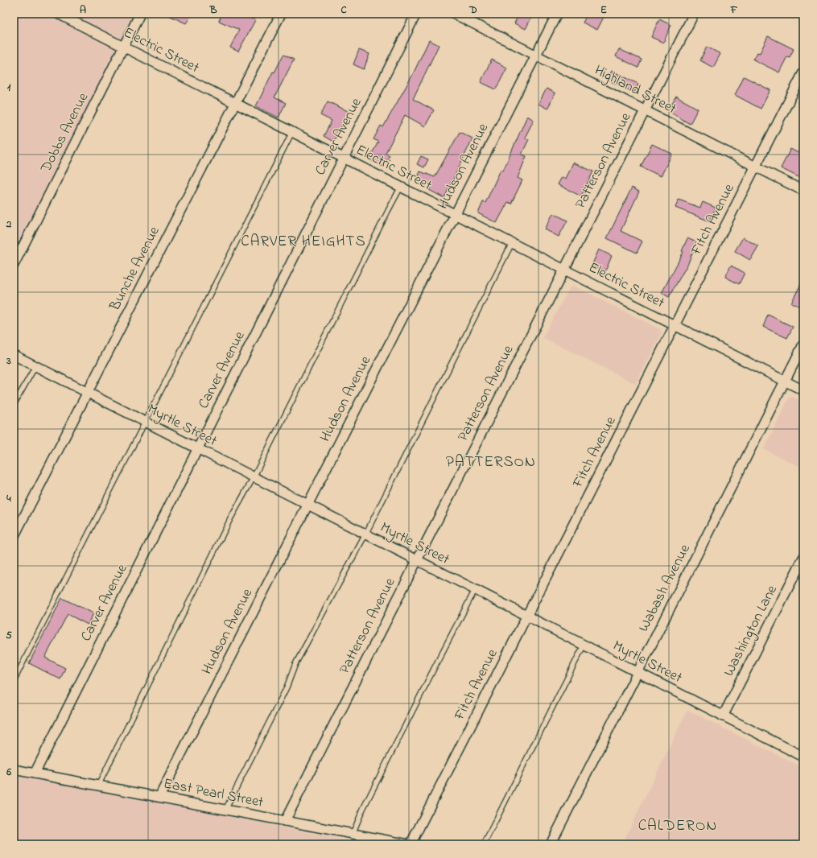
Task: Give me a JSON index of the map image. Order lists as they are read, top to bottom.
{
  "streets": {
    "street": [
      "Electric Street",
      "Highland Street",
      "Dobbs Avenue",
      "Carver Avenue",
      "Patterson Avenue",
      "Hudson Avenue",
      "Fitch Avenue",
      "Bunche Avenue",
      "Myrtle Street",
      "Wabash Avenue",
      "Washington Lane",
      "East Pearl Street"
    ]
  },
  "crossings": [
    ["Electric Street", "Dobbs Avenue"],
    ["Electric Street", "Carver Avenue"],
    ["Electric Street", "Patterson Avenue"],
    ["Electric Street", "Hudson Avenue"],
    ["Electric Street", "Fitch Avenue"],
    ["Electric Street", "Bunche Avenue"],
    ["Electric Street", "Wabash Avenue"],
    ["Highland Street", "Patterson Avenue"],
    ["Highland Street", "Hudson Avenue"],
    ["Highland Street", "Fitch Avenue"],
    ["Carver Avenue", "Myrtle Street"],
    ["Carver Avenue", "East Pearl Street"],
    ["Patterson Avenue", "Myrtle Street"],
    ["Patterson Avenue", "East Pearl Street"],
    ["Hudson Avenue", "Myrtle Street"],
    ["Hudson Avenue", "East Pearl Street"],
    ["Fitch Avenue", "Myrtle Street"],
    ["Fitch Avenue", "East Pearl Street"],
    ["Bunche Avenue", "Myrtle Street"],
    ["Myrtle Street", "Wabash Avenue"],
    ["Myrtle Street", "Washington Lane"]
  ],
  "districts": ["CARVER HEIGHTS", "PATTERSON", "CALDERON"],
  "grid": {
    "columns": [
      "A",
      "B",
      "C",
      "D",
      "E",
      "F"
    ],
    "rows": [
      "1",
      "2",
      "3",
      "4",
      "5",
      "6"
    ]
  }
}
